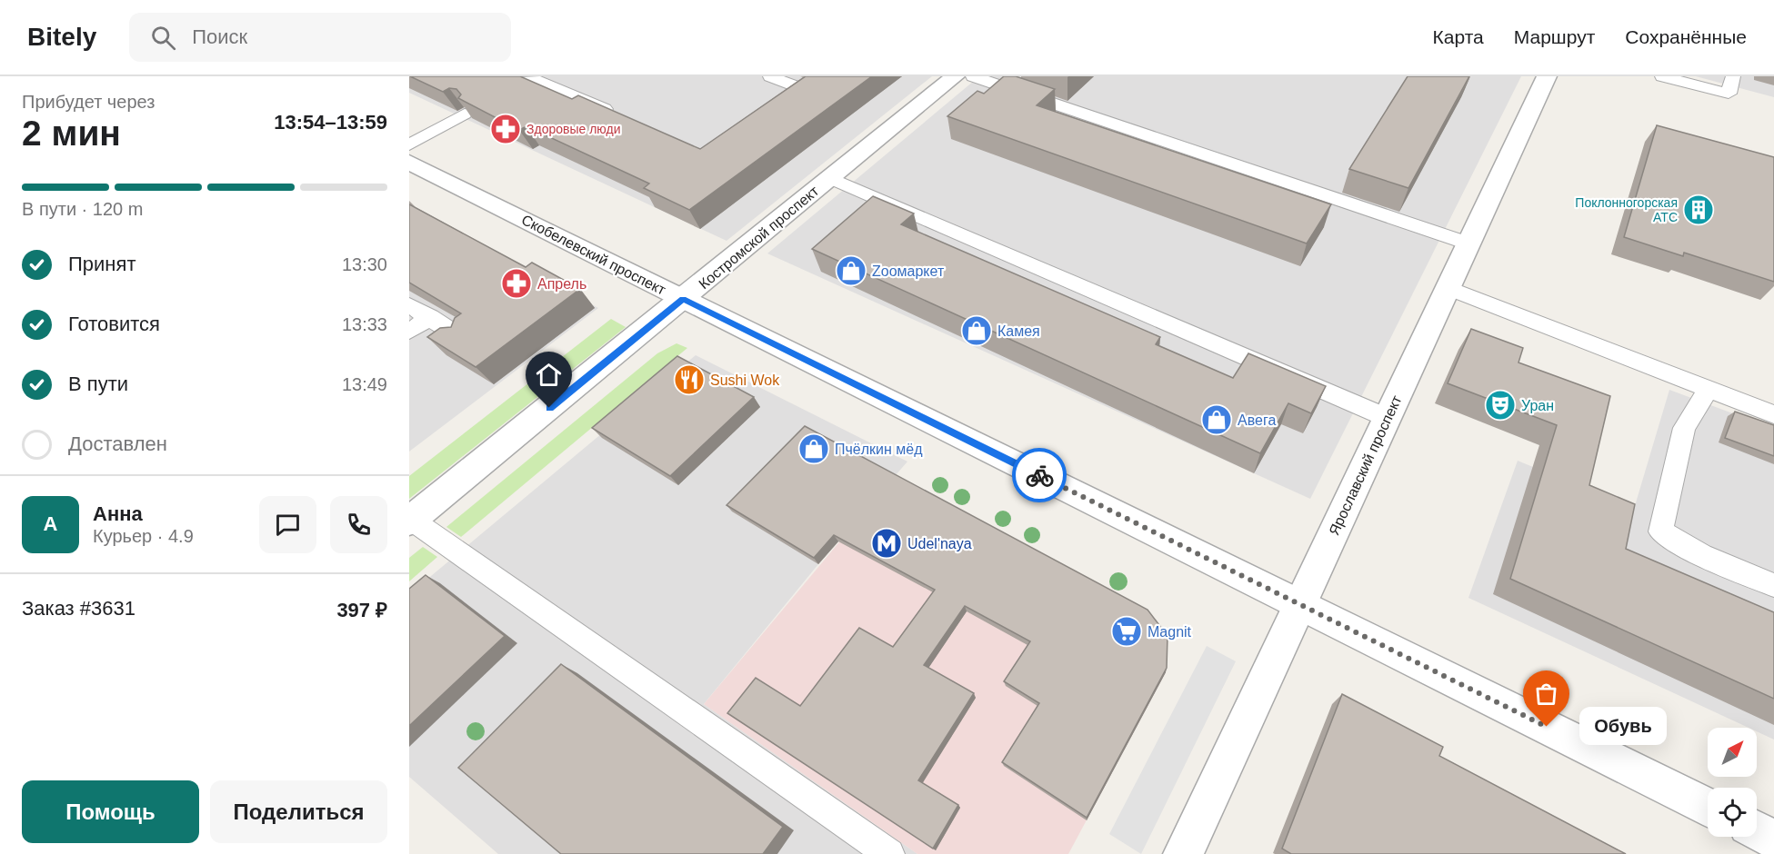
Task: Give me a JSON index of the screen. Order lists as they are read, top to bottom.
{
  "streets": {
    "street": ["Костромской проспект", "Скобелевский проспект", "Ярославский проспект"]
  },
  "crossings": [
    ["Костромской проспект", "Скобелевский проспект"],
    ["Скобелевский проспект", "Ярославский проспект"]
  ],
  "places": {
    "pharmacy": ["Здоровые люди", "Апрель"],
    "building": ["Поклонногорская АТС"],
    "shop": [
      "Zooмаркет",
      "Камея",
      "Авега",
      "Пчёлкин мёд"
    ],
    "restaurant": ["Sushi Wok"],
    "theatre": ["Уран"],
    "metro station": ["Udel'naya"],
    "supermarket": ["Magnit"],
    "other": ["Обувь"]
  },
  "north": "top right",
  "page": {
    "header": "Bitely",
    "search": "Поиск",
    "nav": ["Карта", "Маршрут", "Сохранённые"],
    "heading": ["2 мин", "Прибудет через", "13:54–13:59"],
    "panel": [
      "Анна",
      "Курьер · 4.9",
      "Заказ #3631",
      "397 ₽"
    ],
    "bar": "В пути · 120 m",
    "list": [
      ["Принят", "13:30"],
      ["Готовится", "13:33"],
      ["В пути", "13:49"],
      "Доставлен"
    ],
    "round": "А",
    "bubble": "Обувь",
    "buttons": ["Помощь", "Поделиться"]
  }
}
